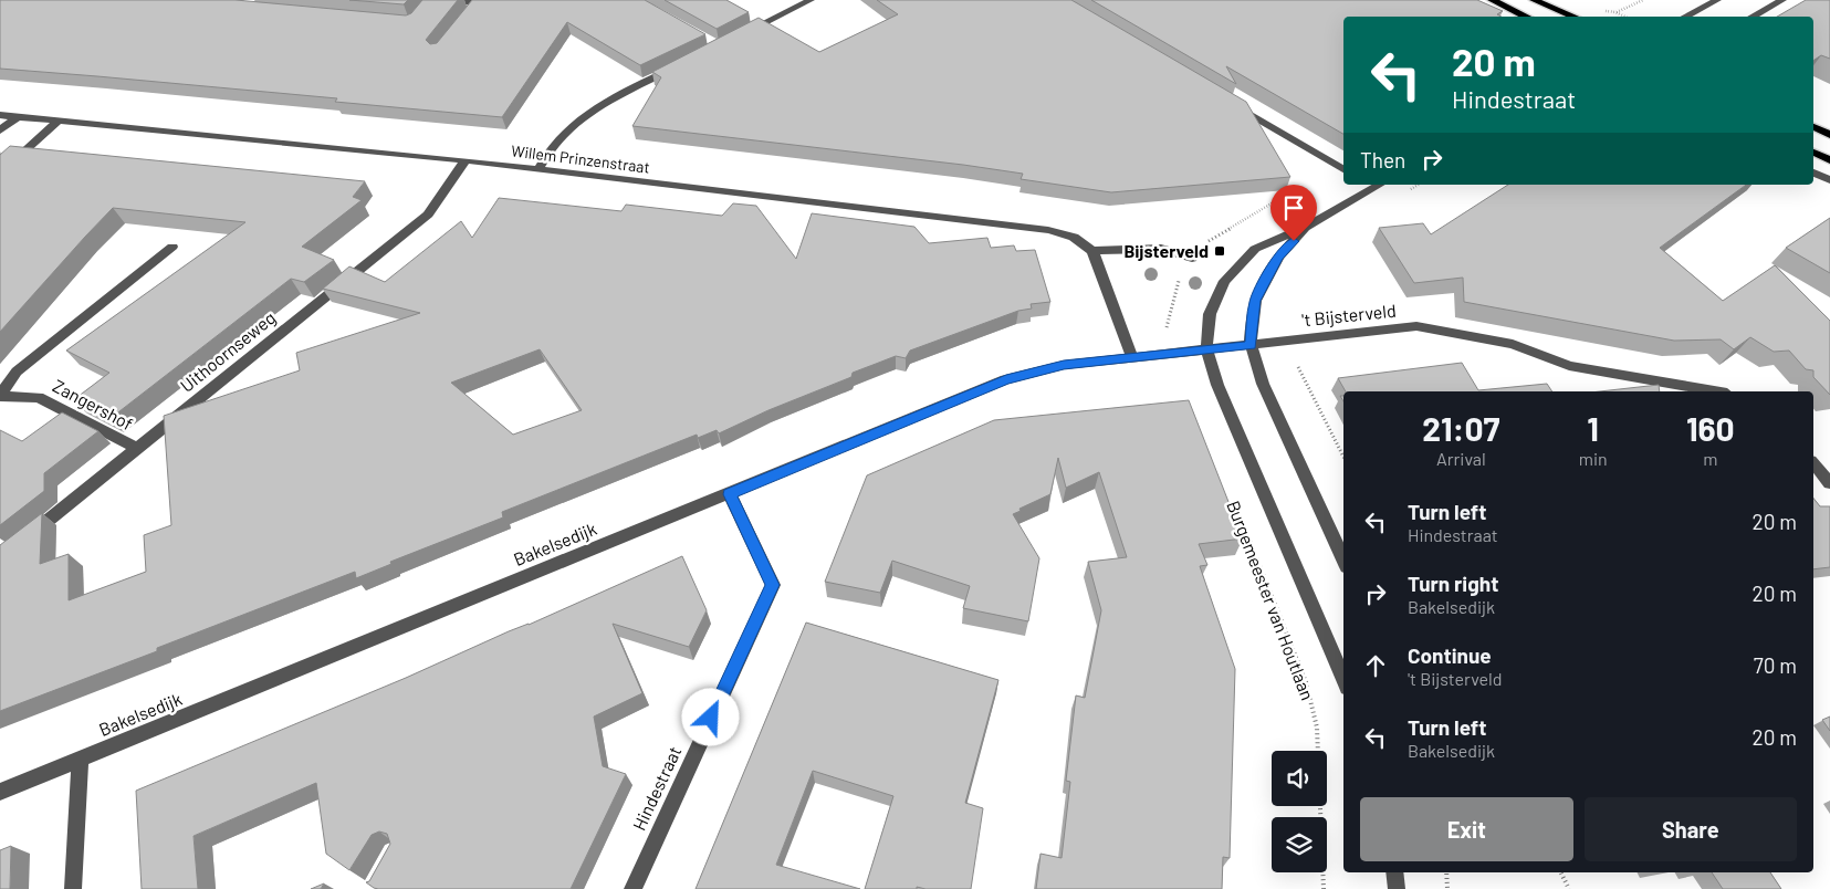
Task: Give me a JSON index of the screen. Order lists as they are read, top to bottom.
{
  "streets": {
    "street": [
      "Willem Prinzenstraat",
      "'t Bijsterveld",
      "Uithoornseweg",
      "Zangershof",
      "Bakelsedijk",
      "Burgemeester van Houtlaan",
      "Hindestraat"
    ]
  },
  "crossings": [
    ["Willem Prinzenstraat", "Uithoornseweg"],
    ["Uithoornseweg", "Zangershof"],
    ["Bakelsedijk", "Hindestraat"]
  ],
  "places": {
    "transit": ["Bijsterveld"]
  },
  "page": {
    "turn": ["20 m", "Hindestraat"],
    "then": "Then",
    "eta": [
      "21:07",
      "Arrival",
      "1",
      "min",
      "160",
      "m"
    ],
    "list": [
      {
        "name": "Turn left",
        "note": "Hindestraat",
        "value": "20 m"
      },
      {
        "name": "Turn right",
        "note": "Bakelsedijk",
        "value": "20 m"
      },
      {
        "name": "Continue",
        "note": "'t Bijsterveld",
        "value": "70 m"
      },
      {
        "name": "Turn left",
        "note": "Bakelsedijk",
        "value": "20 m"
      }
    ],
    "buttons": ["Exit", "Share"]
  }
}
